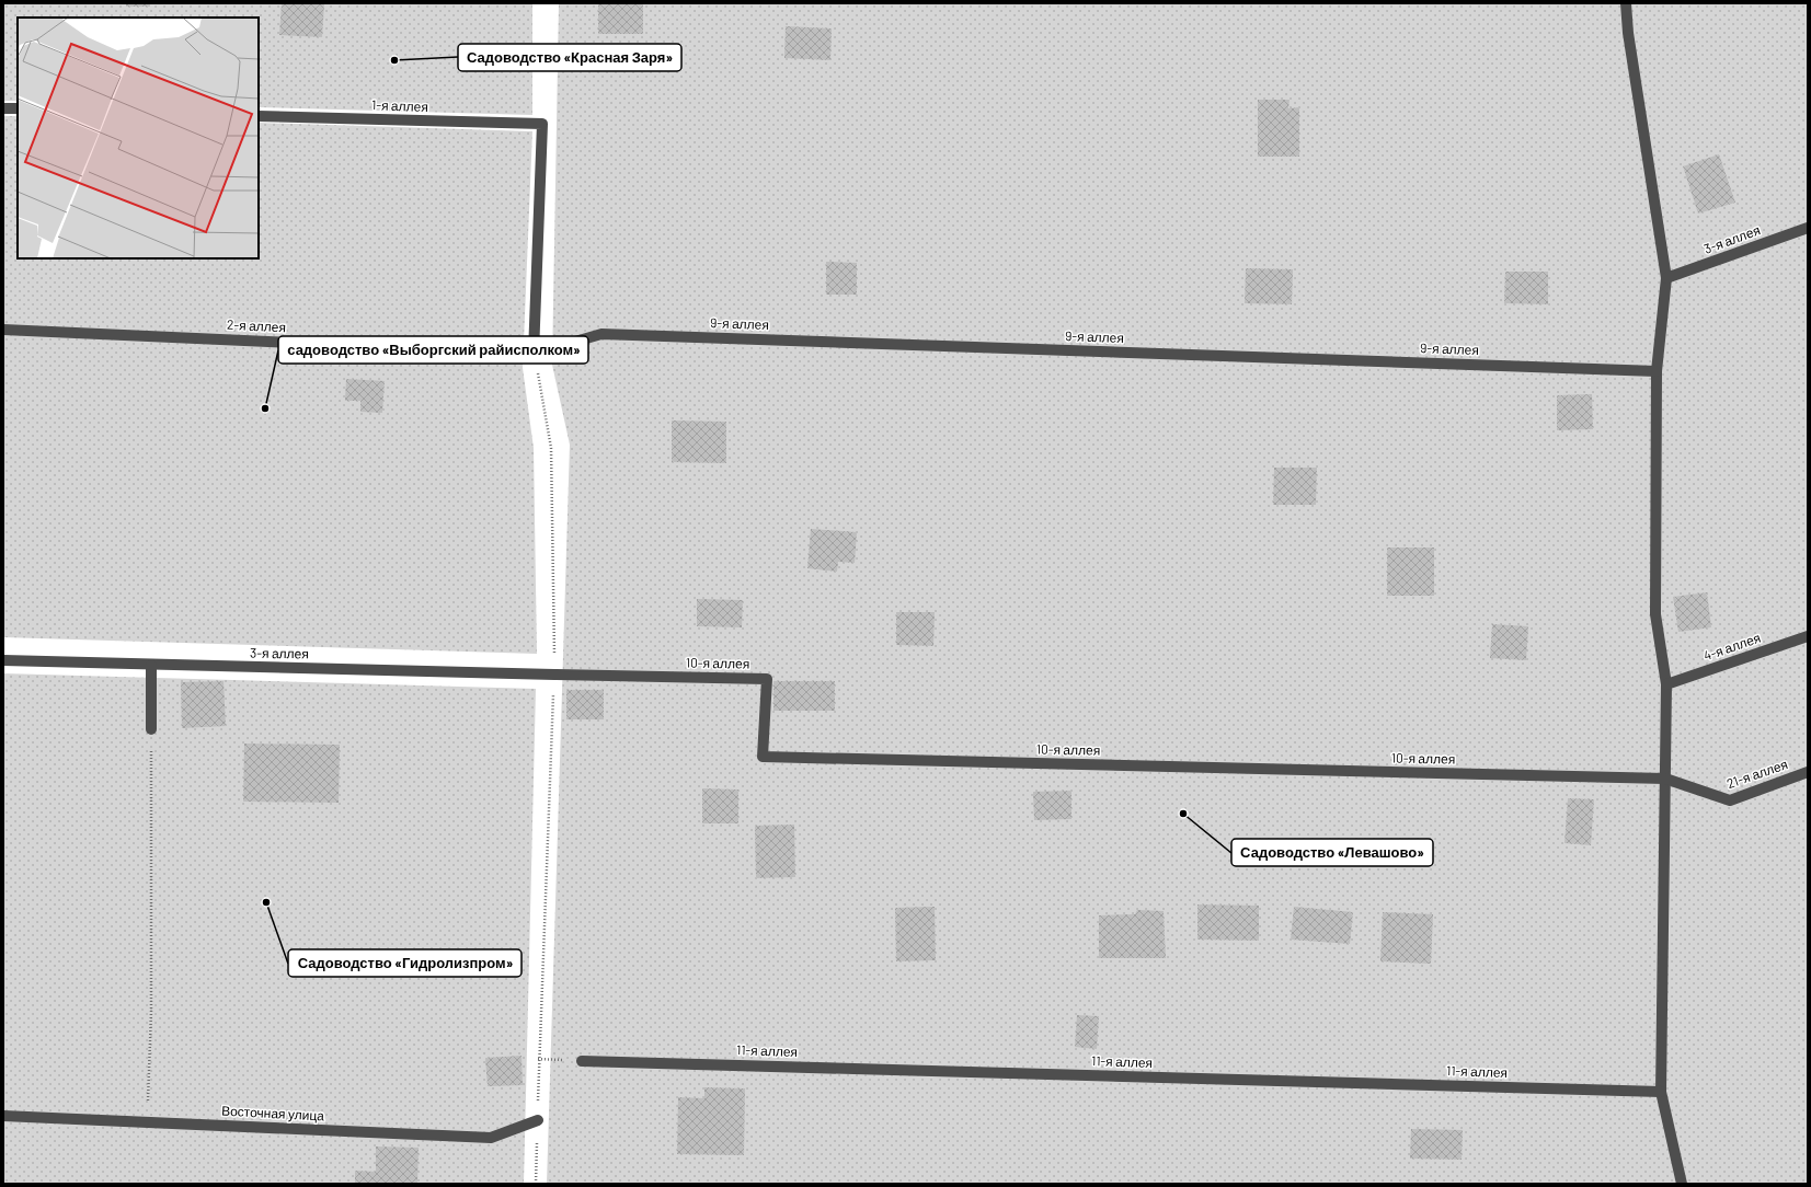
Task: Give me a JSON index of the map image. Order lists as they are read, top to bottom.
{
  "streets": {
    "street": [
      "1-я аллея",
      "3-я аллея",
      "9-я аллея",
      "2-я аллея",
      "4-я аллея",
      "10-я аллея",
      "21-я аллея",
      "11-я аллея",
      "Восточная улица"
    ]
  },
  "crossings": [
    ["1-я аллея", "9-я аллея"],
    ["1-я аллея", "2-я аллея"],
    ["3-я аллея", "10-я аллея"],
    ["9-я аллея", "2-я аллея"],
    ["10-я аллея", "21-я аллея"]
  ],
  "places": [
    "Садоводство «Красная Заря»",
    "садоводство «Выборгский райисполком»",
    "Садоводство «Левашово»",
    "Садоводство «Гидролизпром»"
  ]
}
